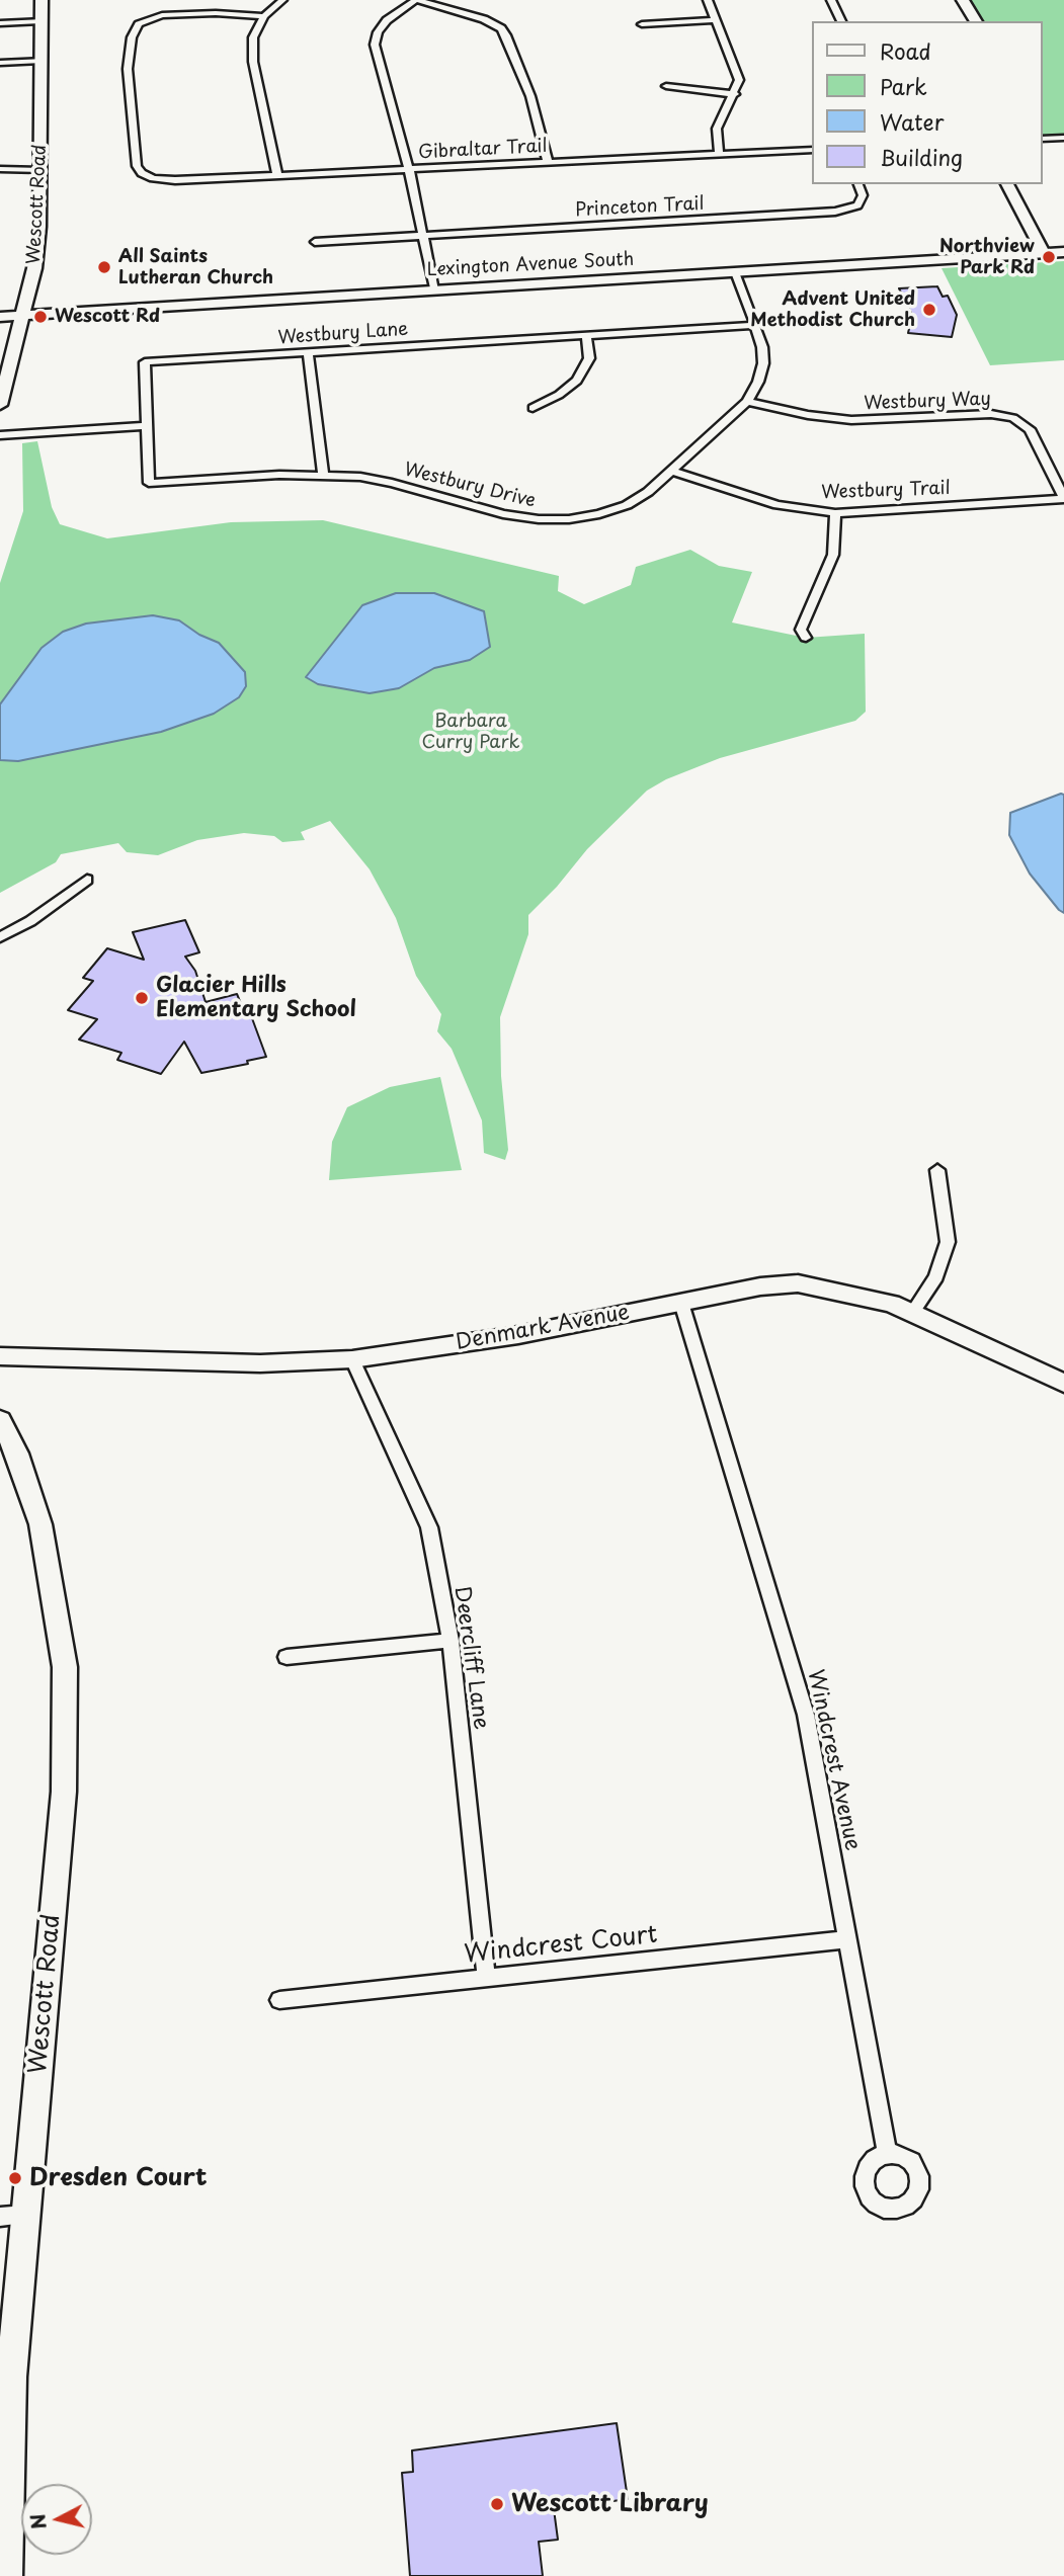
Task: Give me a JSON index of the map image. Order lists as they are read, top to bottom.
{
  "streets": {
    "street": [
      "Gibraltar Trail",
      "Wescott Road",
      "Princeton Trail",
      "Lexington Avenue South",
      "Westbury Lane",
      "Westbury Way",
      "Westbury Drive",
      "Westbury Trail",
      "Denmark Avenue",
      "Deercliff Lane",
      "Windcrest Avenue",
      "Windcrest Court"
    ]
  },
  "crossings": [
    ["Wescott Road", "Lexington Avenue South"],
    ["Lexington Avenue South", "Westbury Drive"],
    ["Westbury Lane", "Westbury Drive"],
    ["Westbury Way", "Westbury Drive"],
    ["Westbury Way", "Westbury Trail"],
    ["Westbury Drive", "Westbury Trail"],
    ["Denmark Avenue", "Deercliff Lane"],
    ["Denmark Avenue", "Windcrest Avenue"],
    ["Deercliff Lane", "Windcrest Court"],
    ["Windcrest Avenue", "Windcrest Court"]
  ],
  "parks": ["Barbara Curry Park"],
  "places": [
    "Northview Park Rd",
    "All Saints Lutheran Church",
    "Advent United Methodist Church",
    "Wescott Rd",
    "Glacier Hills Elementary School",
    "Dresden Court",
    "Wescott Library"
  ],
  "legend": [
    "Road",
    "Park",
    "Water",
    "Building"
  ],
  "north": "left"
}
